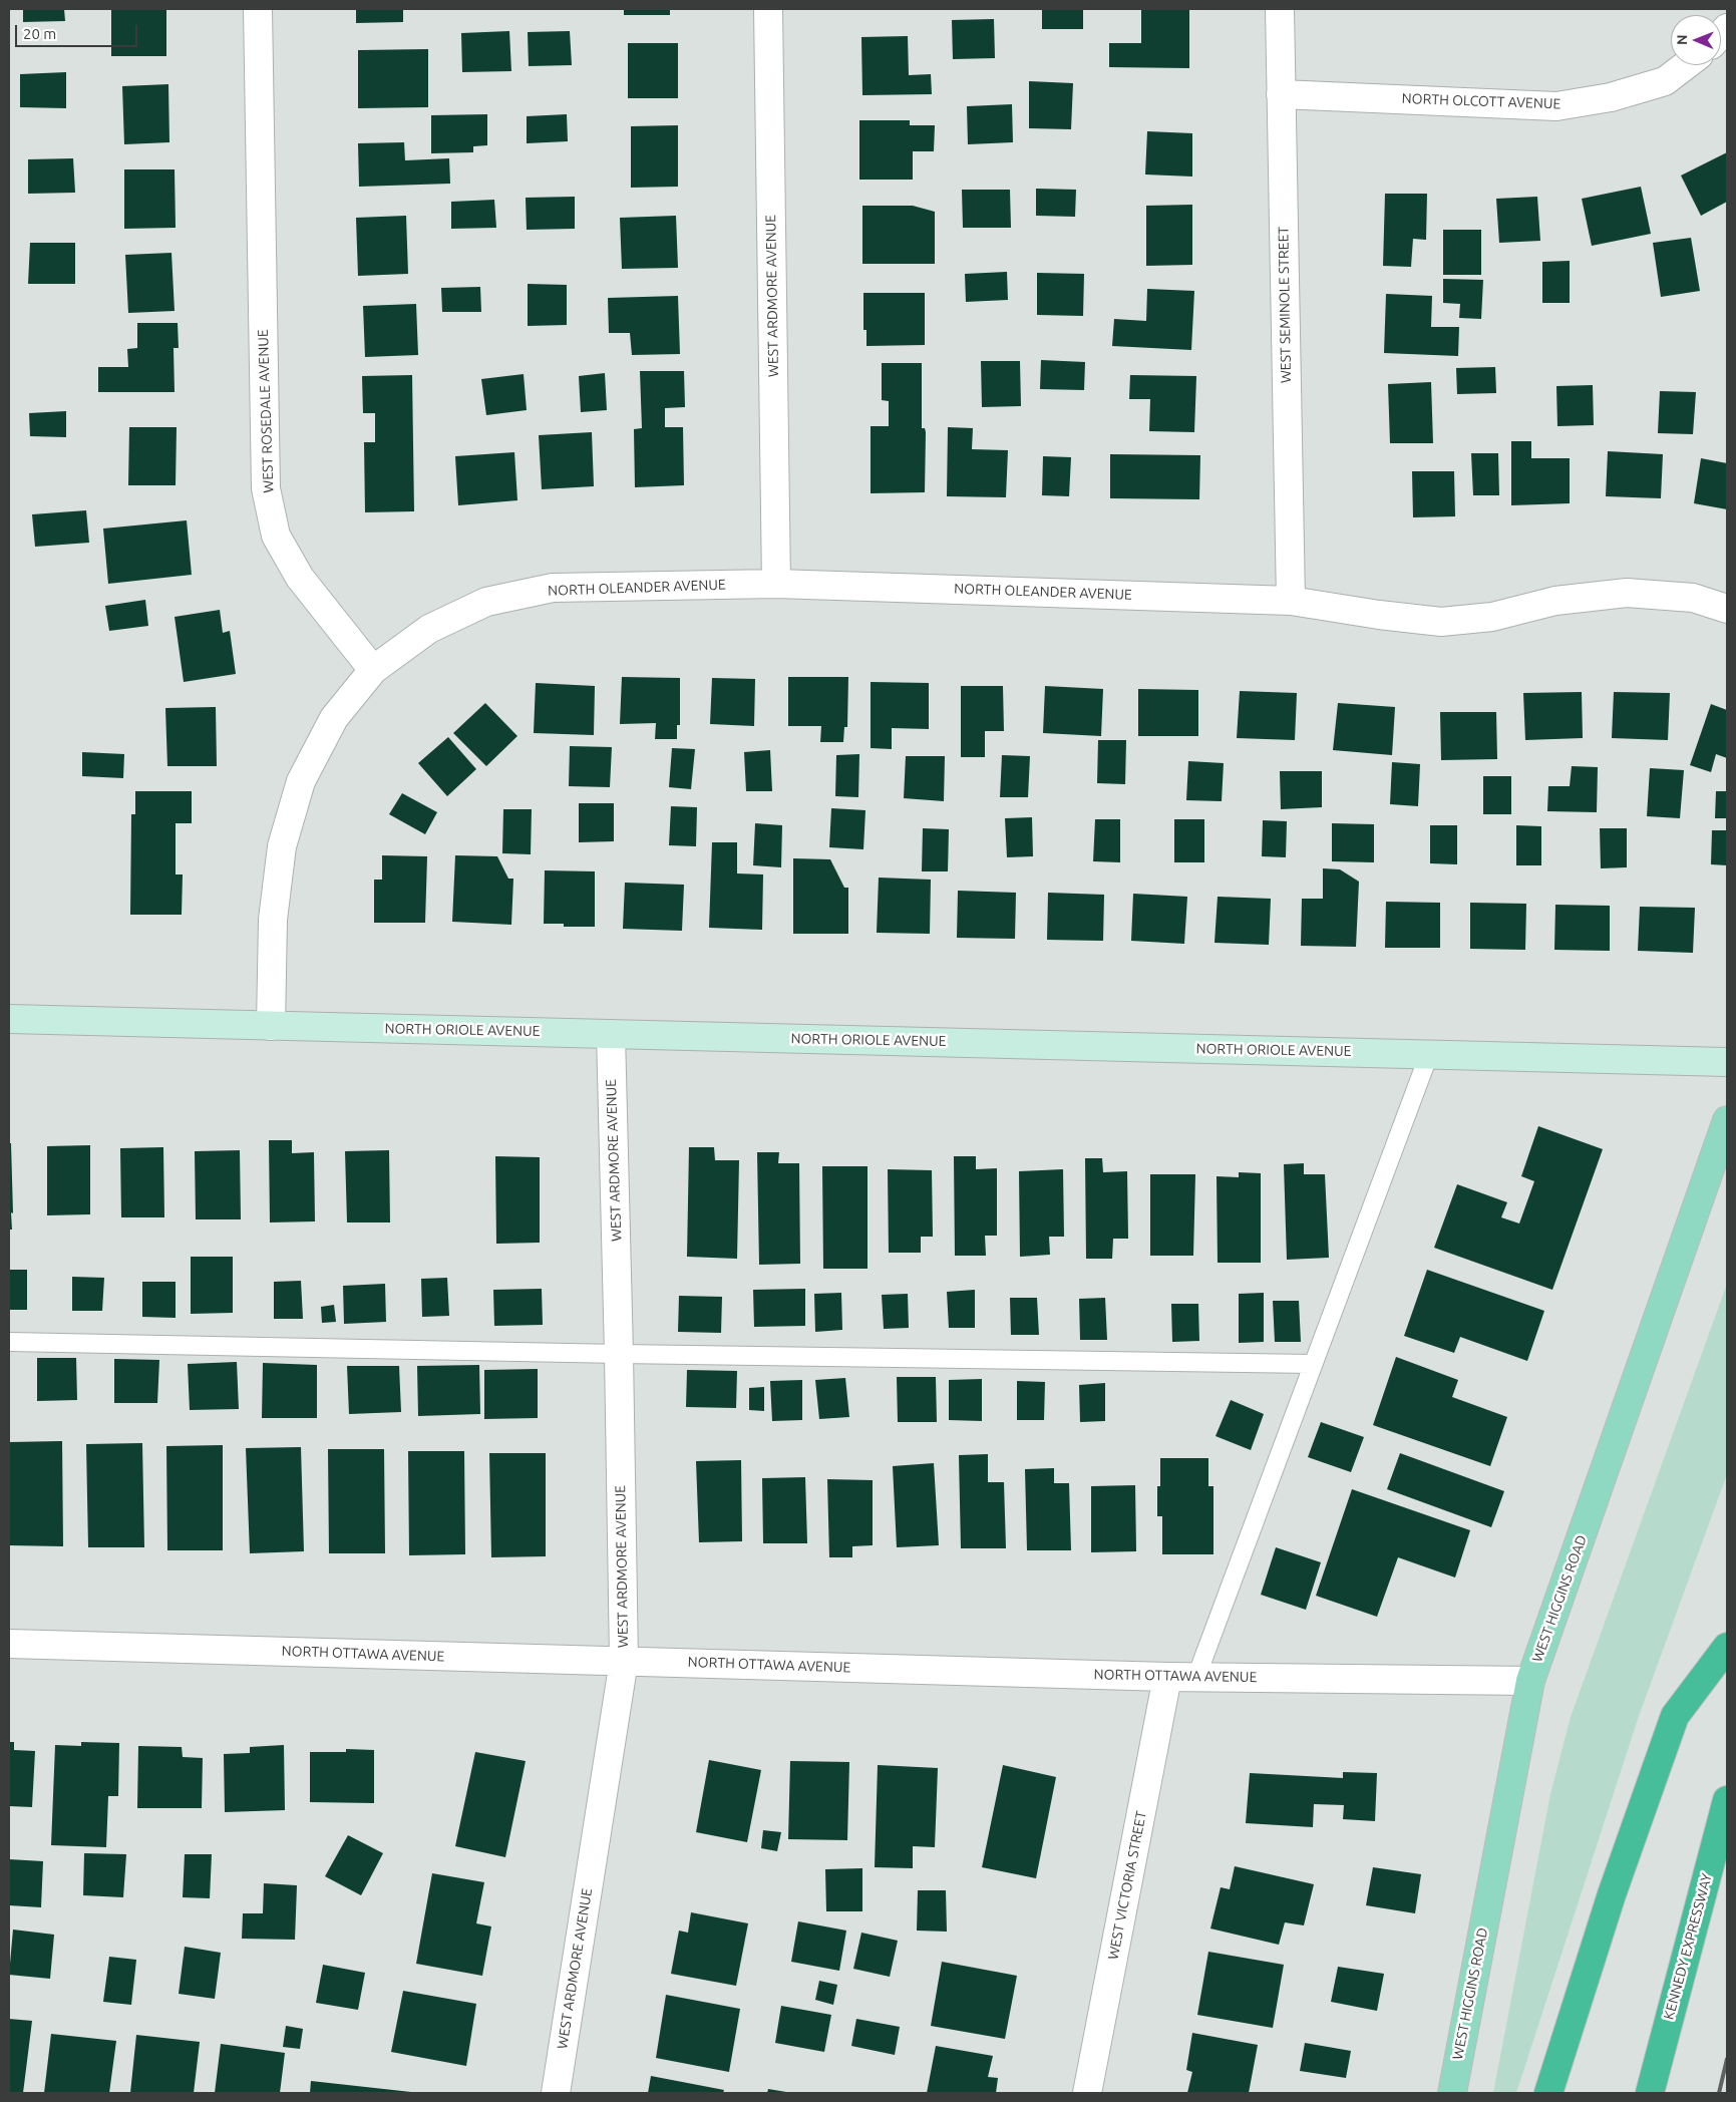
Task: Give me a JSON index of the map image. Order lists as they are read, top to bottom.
{
  "streets": {
    "highway": ["KENNEDY EXPRESSWAY"],
    "main road": ["WEST HIGGINS ROAD"],
    "street": [
      "NORTH OLCOTT AVENUE",
      "WEST ARDMORE AVENUE",
      "WEST SEMINOLE STREET",
      "WEST ROSEDALE AVENUE",
      "NORTH OLEANDER AVENUE",
      "NORTH ORIOLE AVENUE",
      "NORTH OTTAWA AVENUE",
      "WEST VICTORIA STREET"
    ]
  },
  "crossings": [
    ["NORTH OLCOTT AVENUE", "WEST SEMINOLE STREET"],
    ["WEST ARDMORE AVENUE", "NORTH OLEANDER AVENUE"],
    ["WEST ARDMORE AVENUE", "NORTH ORIOLE AVENUE"],
    ["WEST ARDMORE AVENUE", "NORTH OTTAWA AVENUE"],
    ["WEST SEMINOLE STREET", "NORTH OLEANDER AVENUE"],
    ["WEST ROSEDALE AVENUE", "NORTH OLEANDER AVENUE"],
    ["WEST HIGGINS ROAD", "NORTH OTTAWA AVENUE"],
    ["NORTH OTTAWA AVENUE", "WEST VICTORIA STREET"]
  ],
  "scale_bar": "20 m",
  "north": "left"
}
